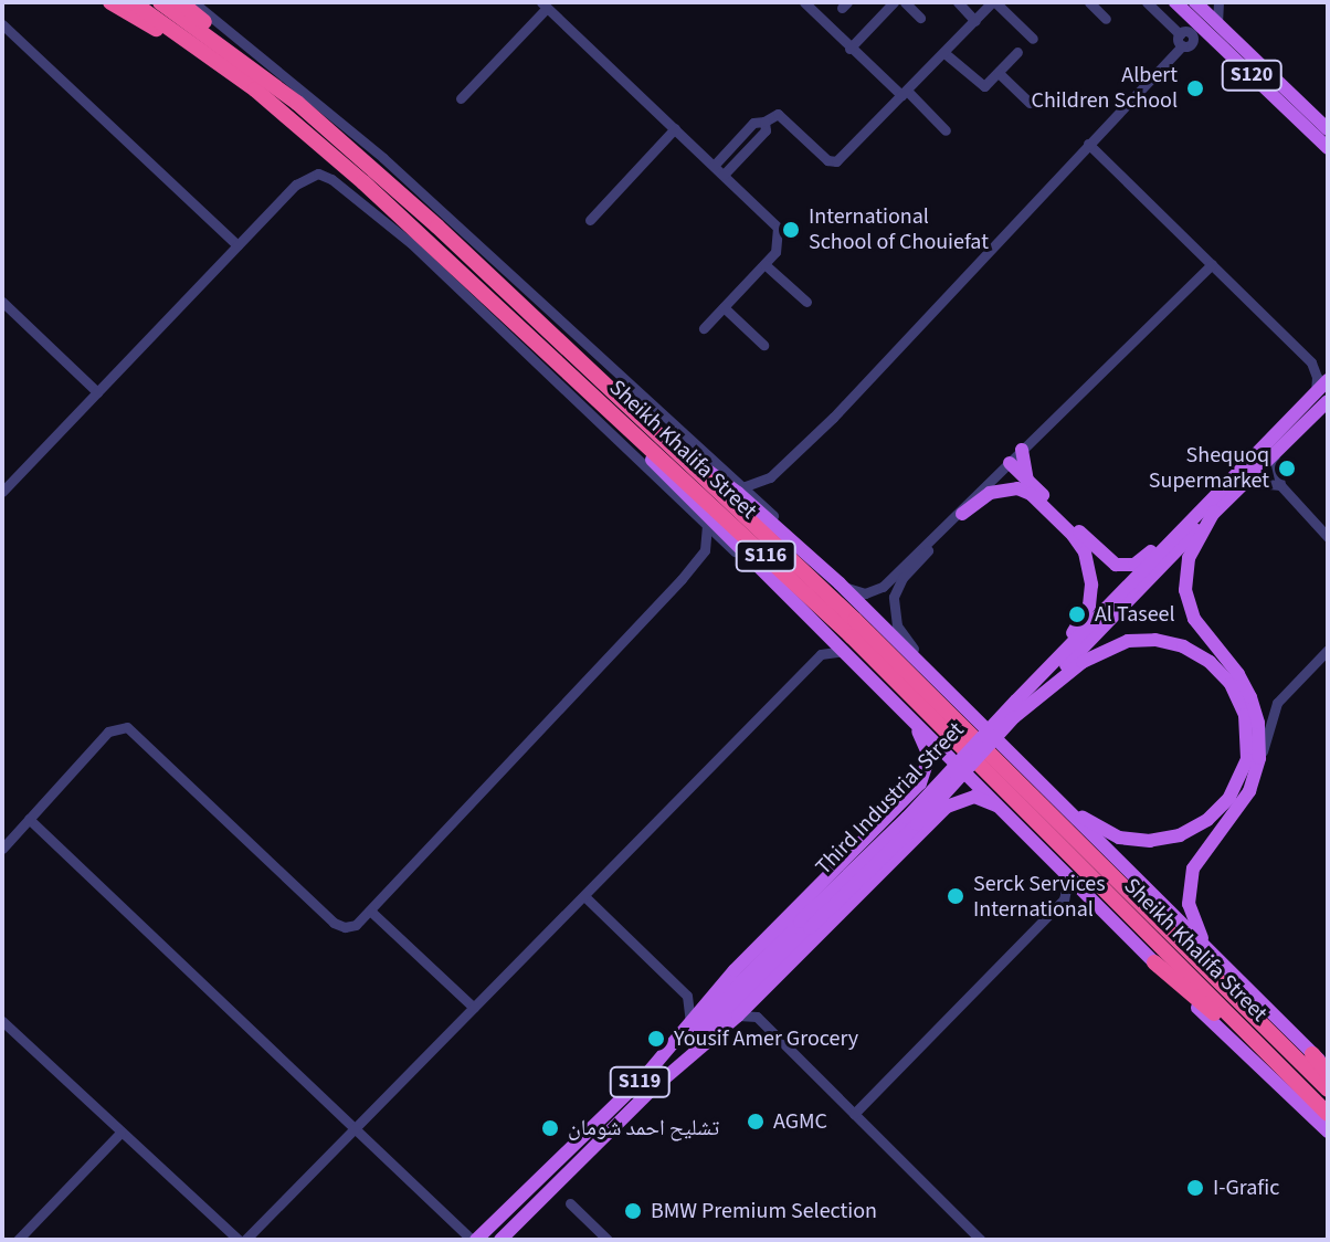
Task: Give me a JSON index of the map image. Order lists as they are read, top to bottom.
{
  "streets": {
    "highway": ["Sheikh Khalifa Street", "S116"],
    "main road": ["S120", "Third Industrial Street", "S119"]
  },
  "crossings": [
    ["Sheikh Khalifa Street", "S116"]
  ],
  "places": [
    "Albert Children School",
    "International School of Chouiefat",
    "Shequoq Supermarket",
    "Al Taseel",
    "Serck Services International",
    "Yousif Amer Grocery",
    "AGMC",
    "تشليح احمد شومان",
    "I-Grafic",
    "BMW Premium Selection"
  ]
}
